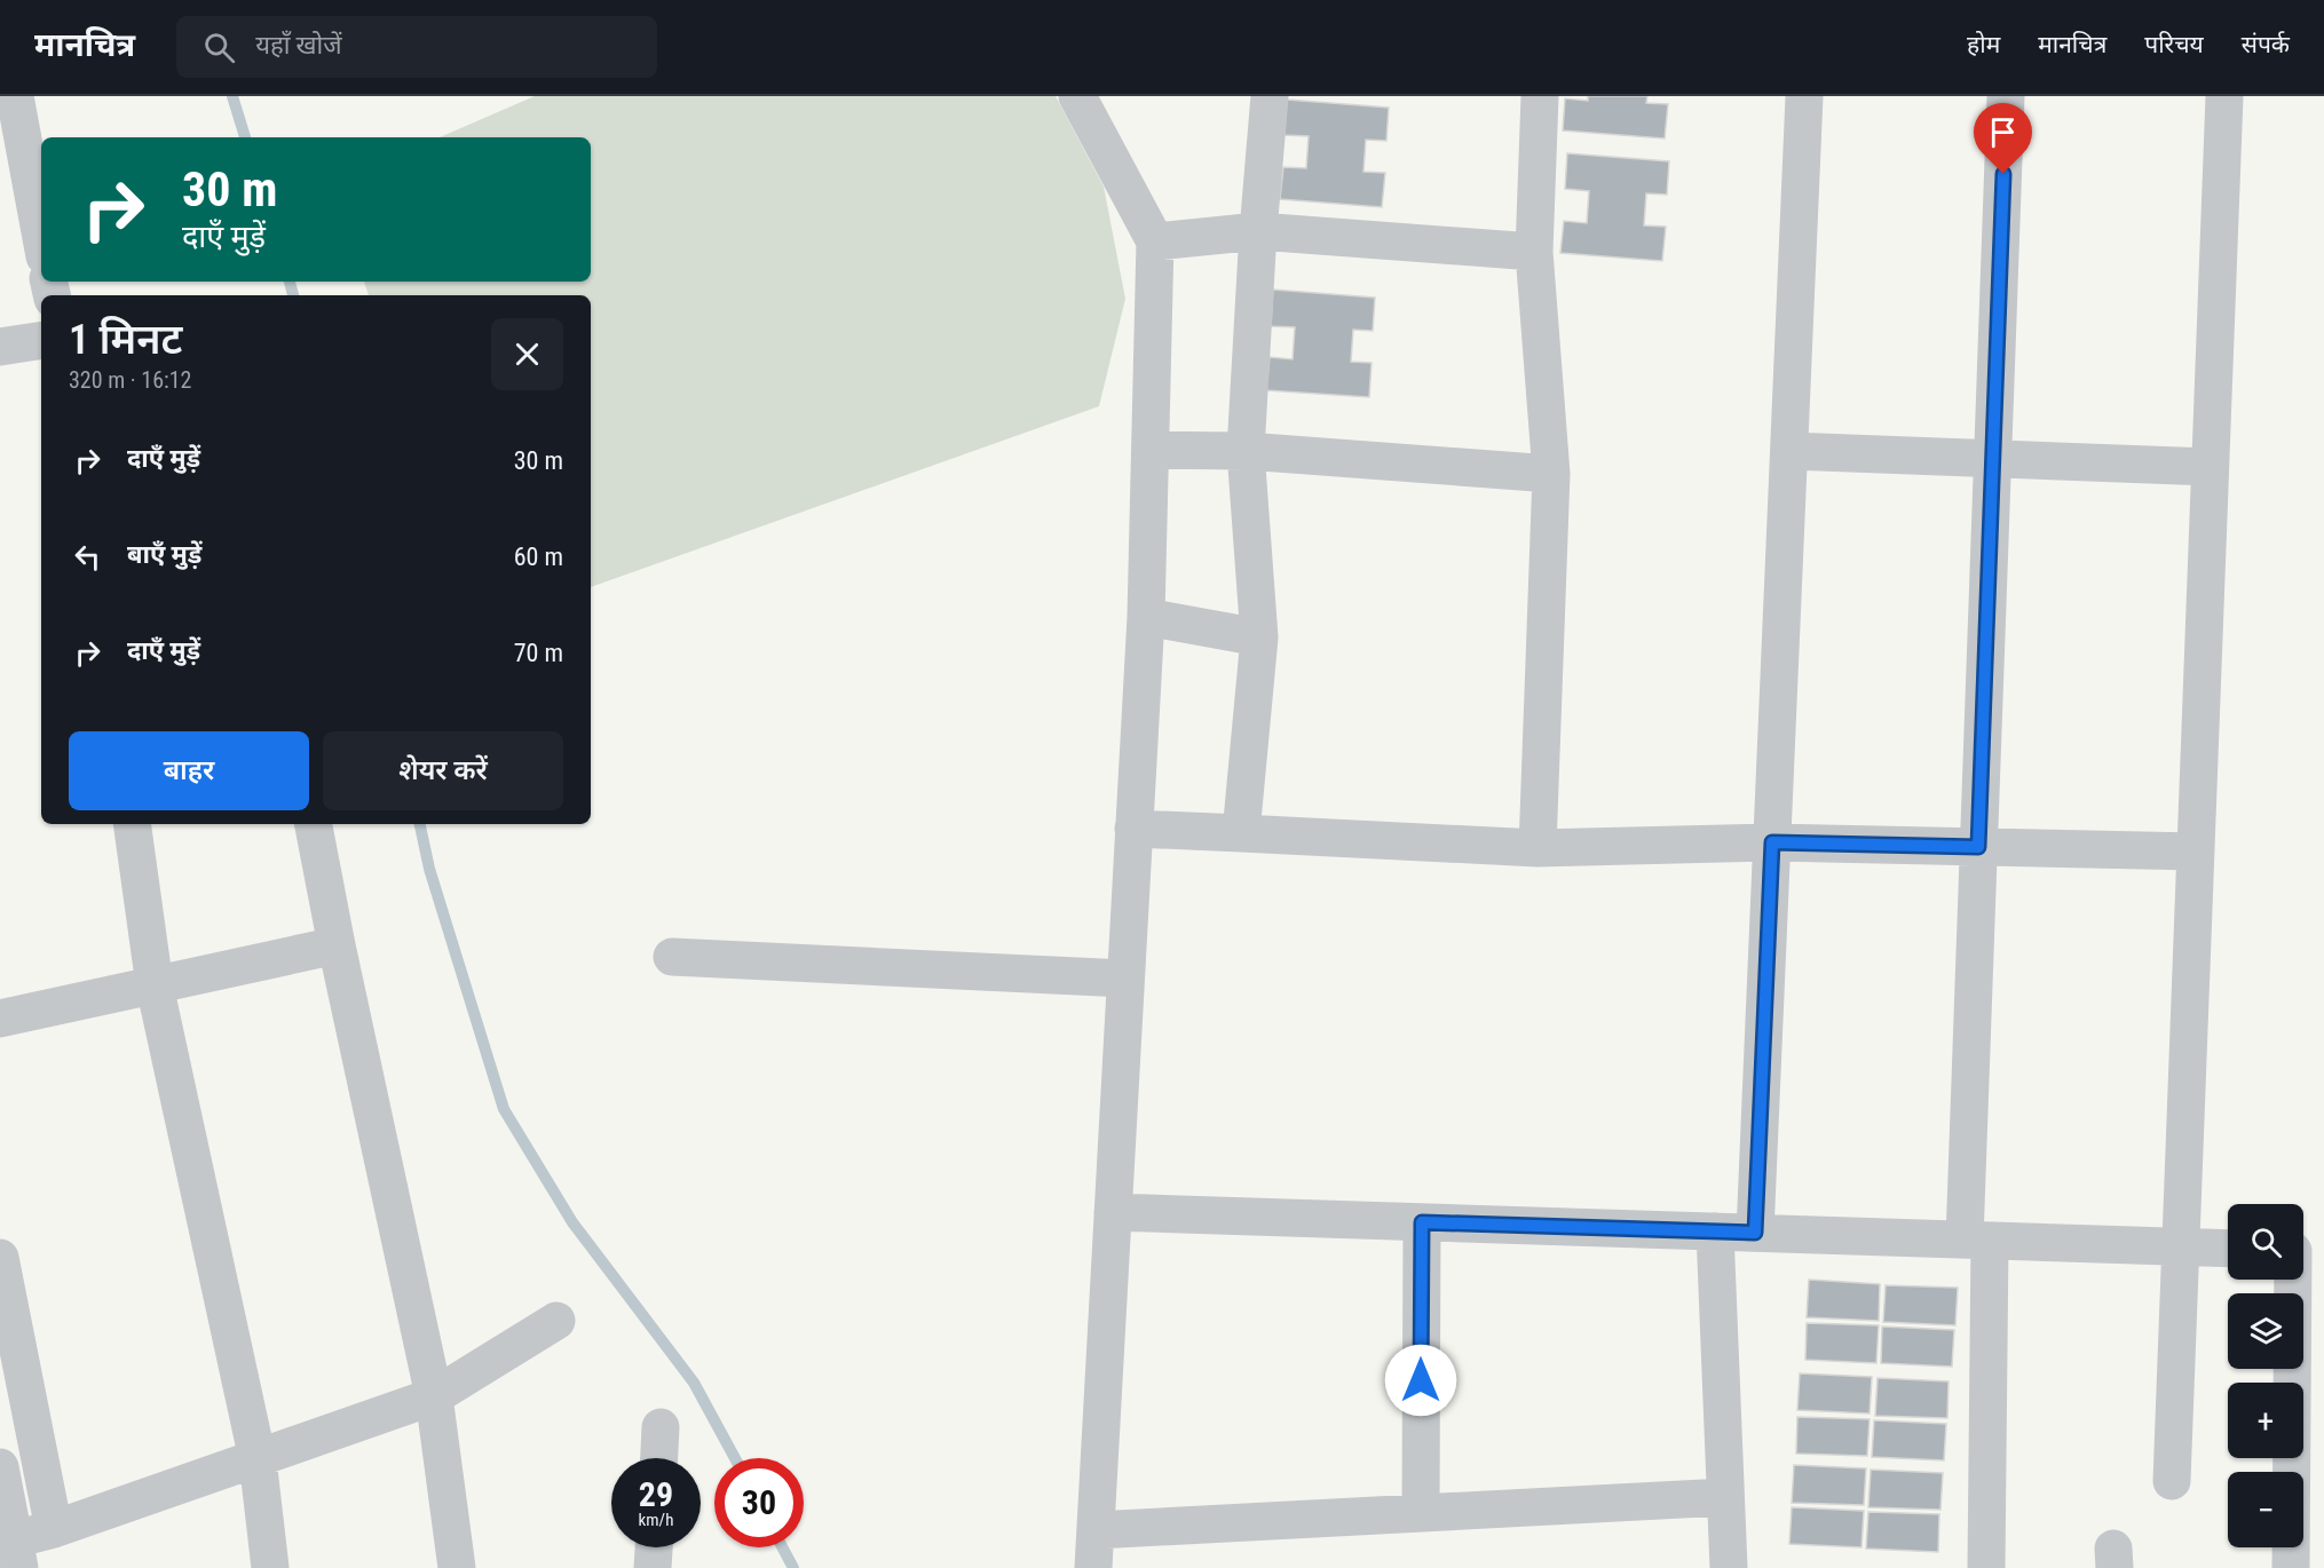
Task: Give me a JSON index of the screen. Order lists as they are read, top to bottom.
{
  "page": {
    "header": "मानचित्र",
    "search": "यहाँ खोजें",
    "nav": [
      "होम",
      "मानचित्र",
      "परिचय",
      "संपर्क"
    ],
    "turn": ["30 m", "दाएँ मुड़ें"],
    "heading": ["1 मिनट", "320 m · 16:12"],
    "list": [
      {
        "name": "दाएँ मुड़ें",
        "value": "30 m"
      },
      {
        "name": "बाएँ मुड़ें",
        "value": "60 m"
      },
      {
        "name": "दाएँ मुड़ें",
        "value": "70 m"
      }
    ],
    "buttons": ["बाहर", "शेयर करें"],
    "map_buttons": ["+", "−"],
    "speed": "29 km/h",
    "limit": "30"
  }
}
